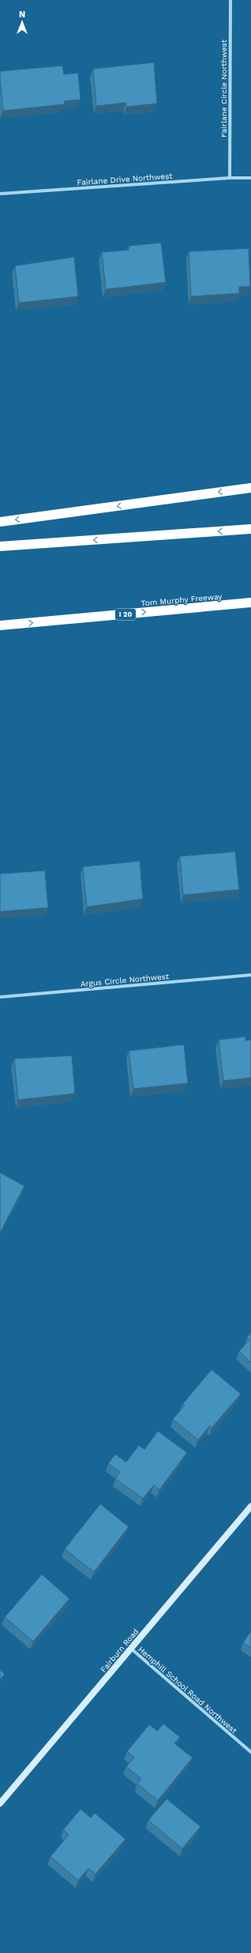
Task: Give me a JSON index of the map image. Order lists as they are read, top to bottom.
{
  "streets": {
    "highway": ["Tom Murphy Freeway", "I 20"],
    "street": [
      "Fairlane Circle Northwest",
      "Fairlane Drive Northwest",
      "Argus Circle Northwest",
      "Fairburn Road",
      "Hemphill School Road Northwest"
    ]
  },
  "crossings": [
    ["Fairlane Circle Northwest", "Fairlane Drive Northwest"],
    ["Fairburn Road", "Hemphill School Road Northwest"]
  ],
  "north": "top"
}
